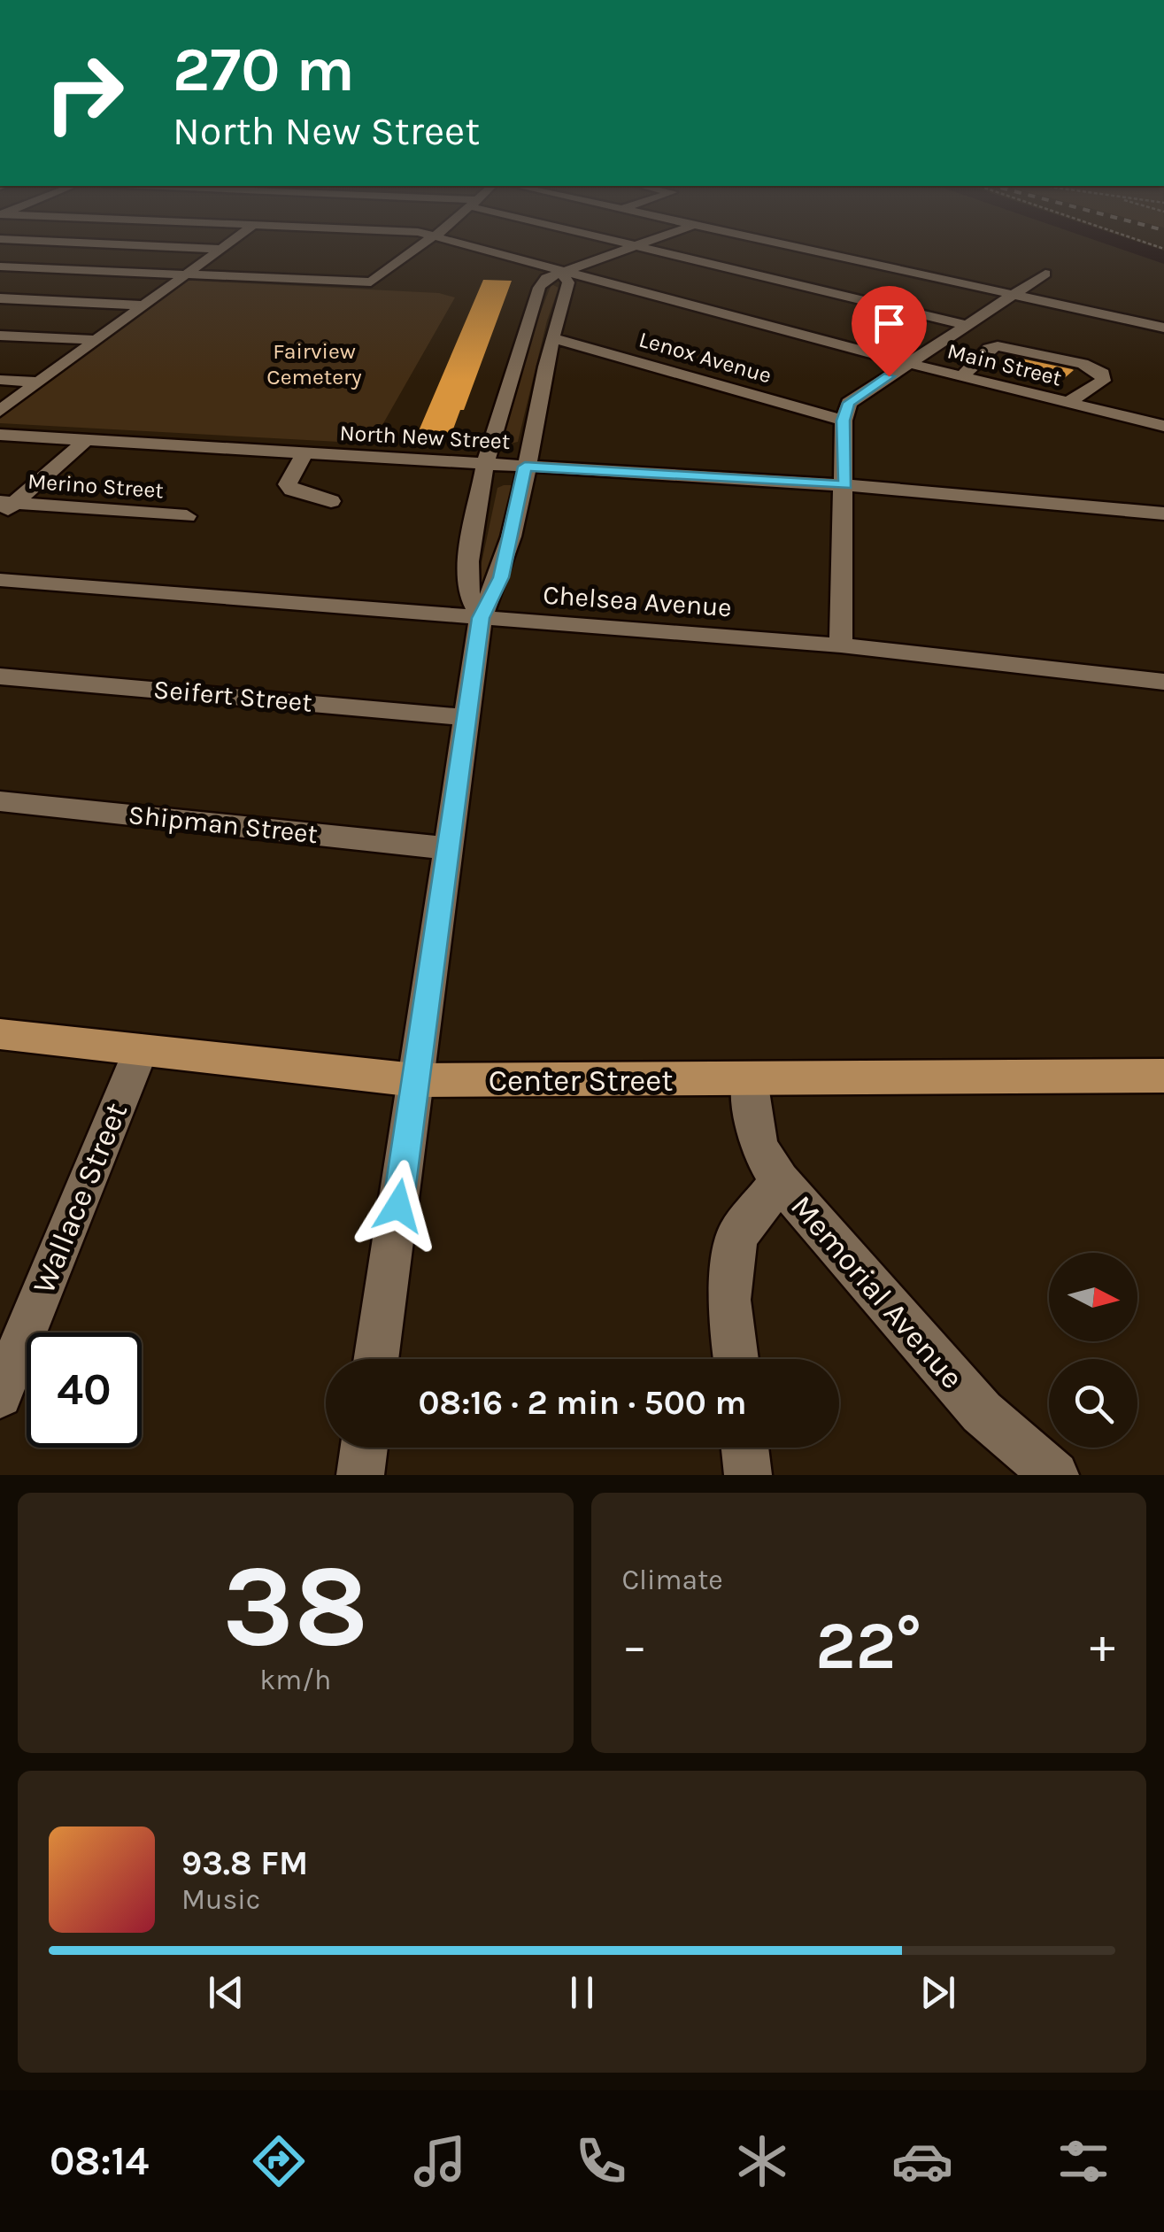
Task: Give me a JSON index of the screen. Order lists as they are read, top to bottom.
{
  "streets": {
    "main road": ["Center Street"],
    "street": [
      "Lenox Avenue",
      "Main Street",
      "North New Street",
      "Merino Street",
      "Chelsea Avenue",
      "Seifert Street",
      "Shipman Street",
      "Wallace Street",
      "Memorial Avenue"
    ]
  },
  "crossings": [
    ["Center Street", "Wallace Street"],
    ["Center Street", "Memorial Avenue"]
  ],
  "parks": ["Fairview Cemetery"],
  "north": "right",
  "page": {
    "turn": ["270 m", "North New Street"],
    "limit": "40",
    "trip": "08:16 · 2 min · 500 m",
    "tile": [
      ["38", "km/h"],
      "Climate"
    ],
    "heat": ["−", "22°", "+"],
    "song": ["93.8 FM", "Music"],
    "tabs": "08:14"
  }
}
